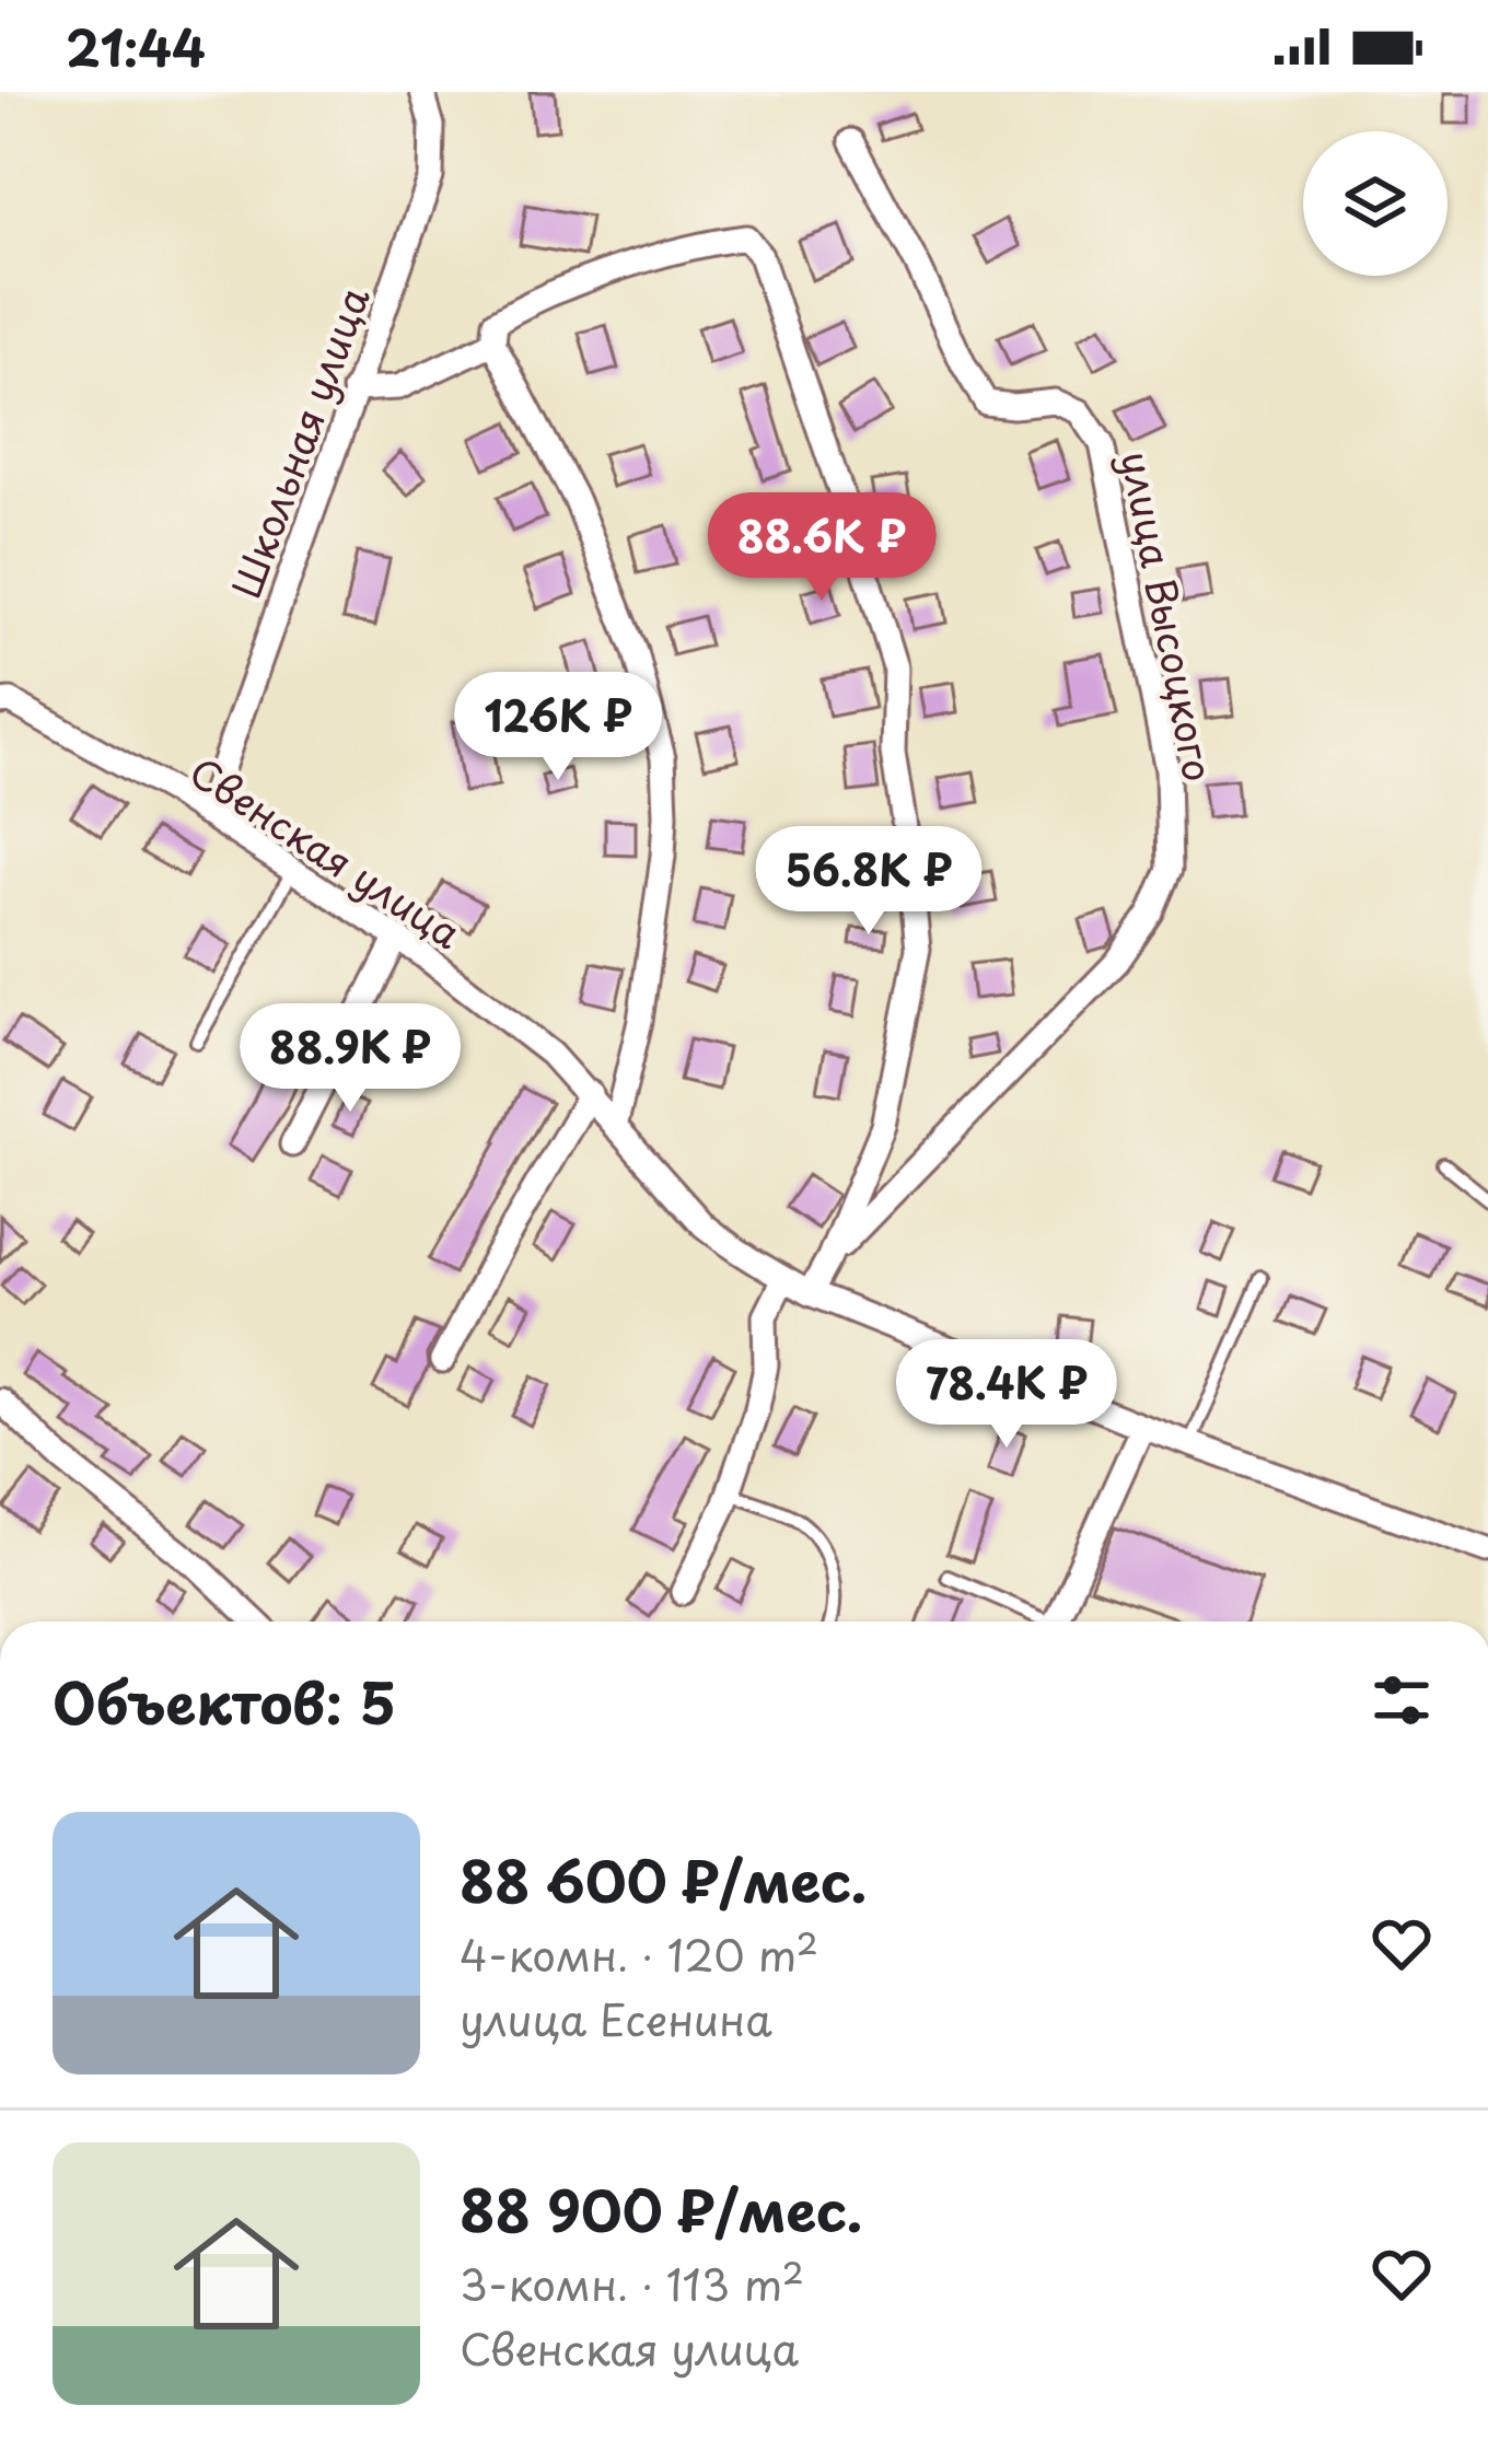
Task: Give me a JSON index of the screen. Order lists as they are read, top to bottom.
{
  "streets": {
    "street": ["Школьная улица", "улица Высоцкого", "Свенская улица"]
  },
  "crossings": [
    ["Школьная улица", "Свенская улица"]
  ],
  "page": {
    "status": "21:44",
    "price": [
      "88.6K ₽",
      "126K ₽",
      "56.8K ₽",
      "88.9K ₽",
      "78.4K ₽"
    ],
    "heading": "Объектов: 5",
    "list": [
      {
        "name": "88 600 ₽/мес.",
        "note": "4-комн. · 120 m² · улица Есенина"
      },
      {
        "name": "88 900 ₽/мес.",
        "note": "3-комн. · 113 m² · Свенская улица"
      }
    ]
  }
}
